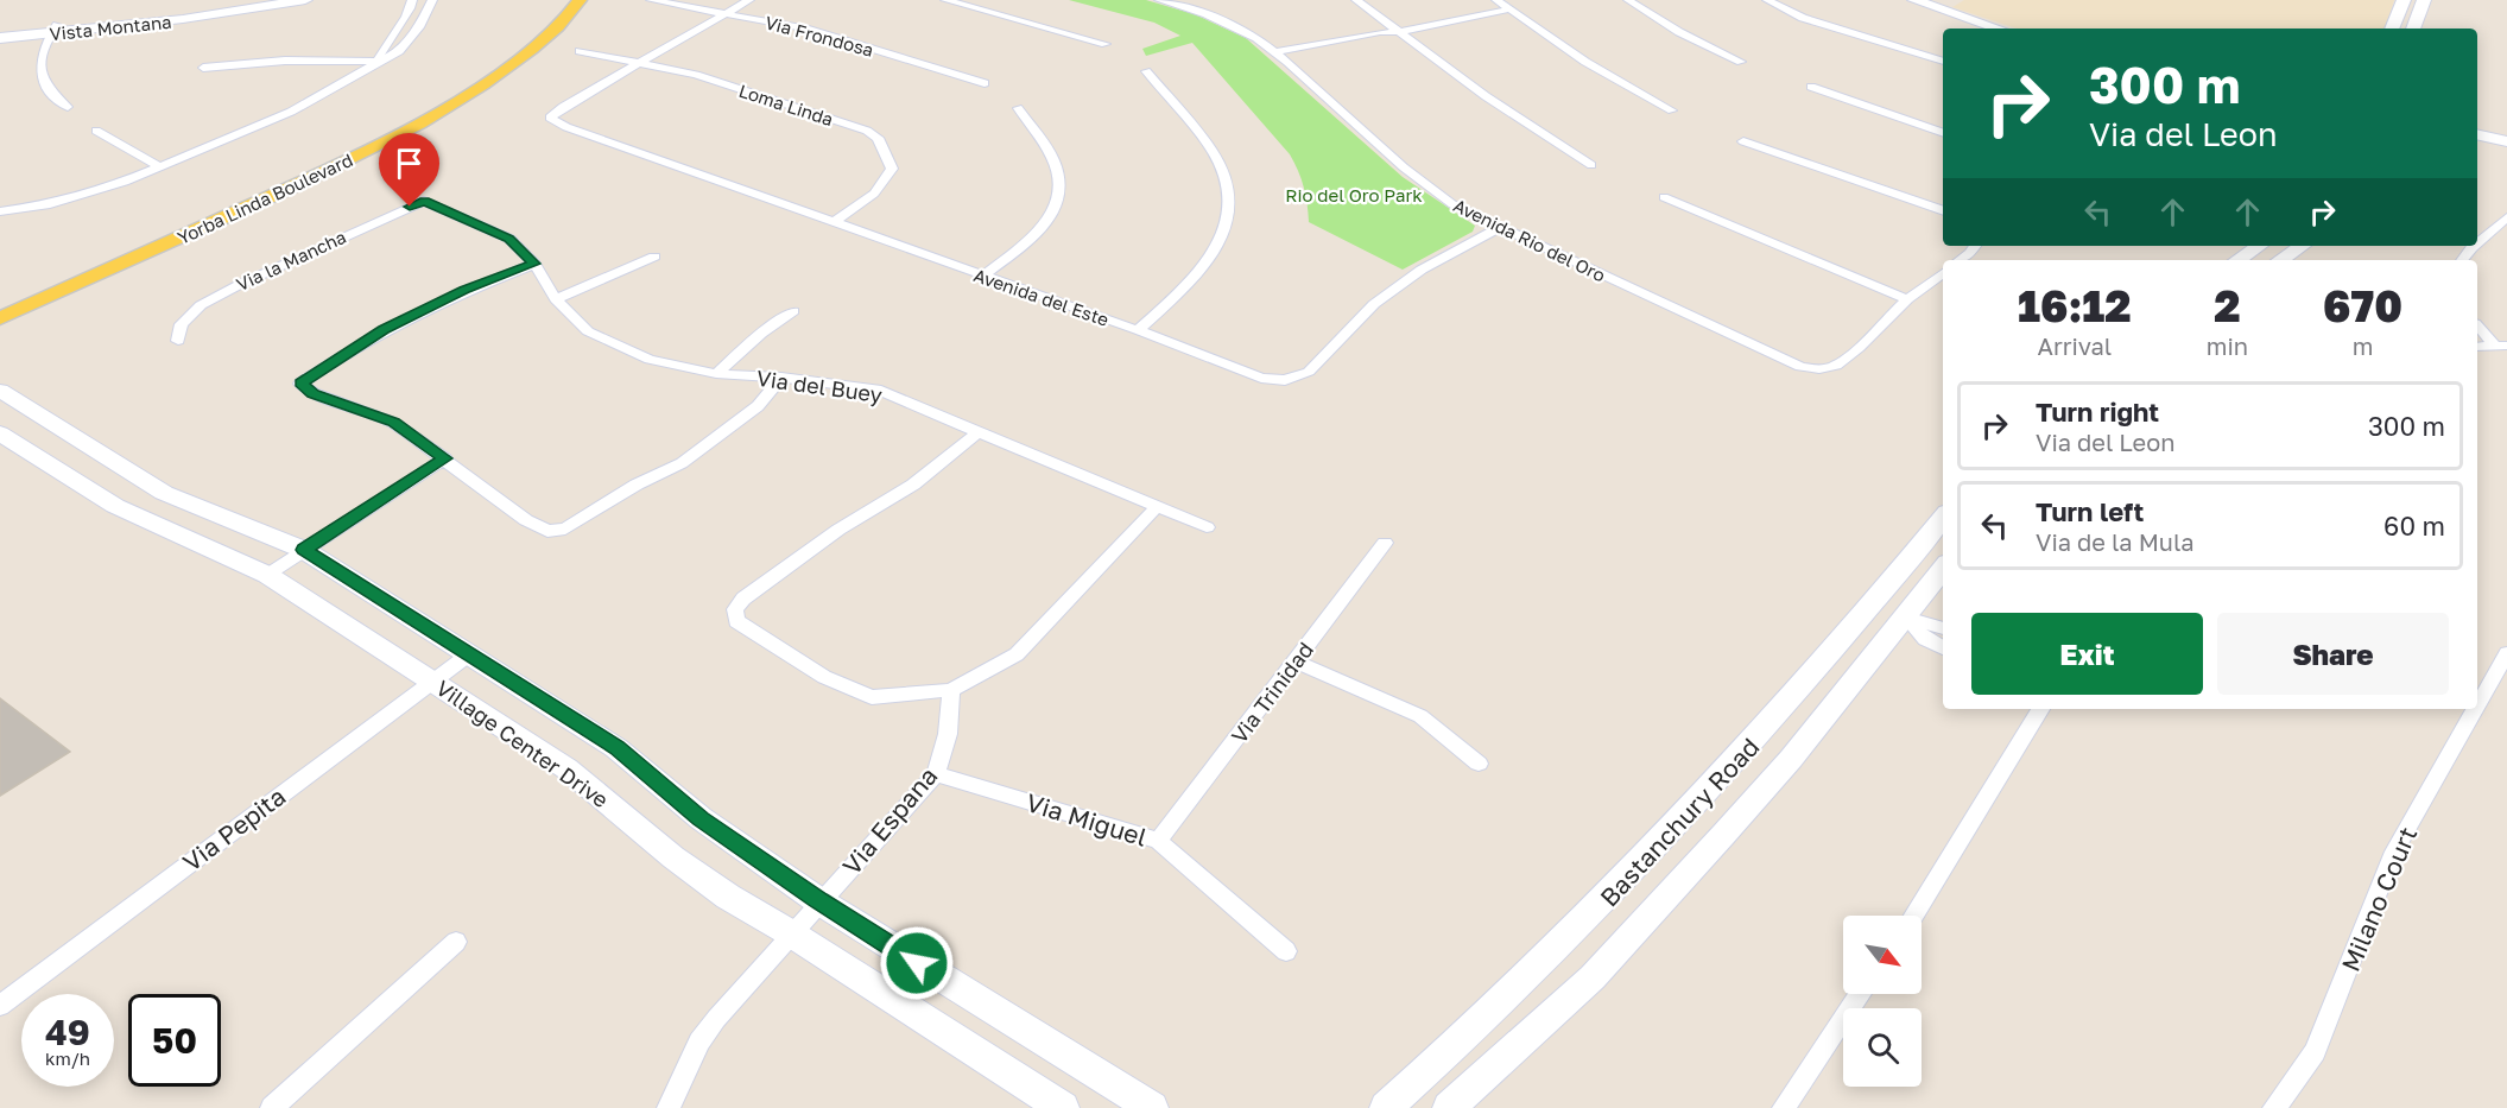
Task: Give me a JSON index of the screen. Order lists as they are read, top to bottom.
{
  "streets": {
    "main road": [
      "Vista Montana",
      "Yorba Linda Boulevard",
      "Village Center Drive",
      "Bastanchury Road"
    ],
    "street": [
      "Via Frondosa",
      "Loma Linda",
      "Avenida Rio del Oro",
      "Via la Mancha",
      "Avenida del Este",
      "Via del Buey",
      "Via Trinidad",
      "Via Miguel",
      "Via Espana",
      "Via Pepita",
      "Milano Court"
    ]
  },
  "crossings": [
    ["Loma Linda", "Avenida del Este"],
    ["Avenida Rio del Oro", "Avenida del Este"],
    ["Via la Mancha", "Via del Buey"],
    ["Via Trinidad", "Via Miguel"],
    ["Village Center Drive", "Via Espana"],
    ["Village Center Drive", "Via Pepita"],
    ["Via Miguel", "Via Espana"]
  ],
  "parks": ["Rio del Oro Park"],
  "north": "bottom right",
  "page": {
    "turn": ["300 m", "Via del Leon"],
    "eta": [
      "16:12",
      "Arrival",
      "2",
      "min",
      "670",
      "m"
    ],
    "list": [
      {
        "name": "Turn right",
        "note": "Via del Leon",
        "value": "300 m"
      },
      {
        "name": "Turn left",
        "note": "Via de la Mula",
        "value": "60 m"
      }
    ],
    "buttons": ["Exit", "Share"],
    "speed": "49 km/h",
    "limit": "50"
  }
}
